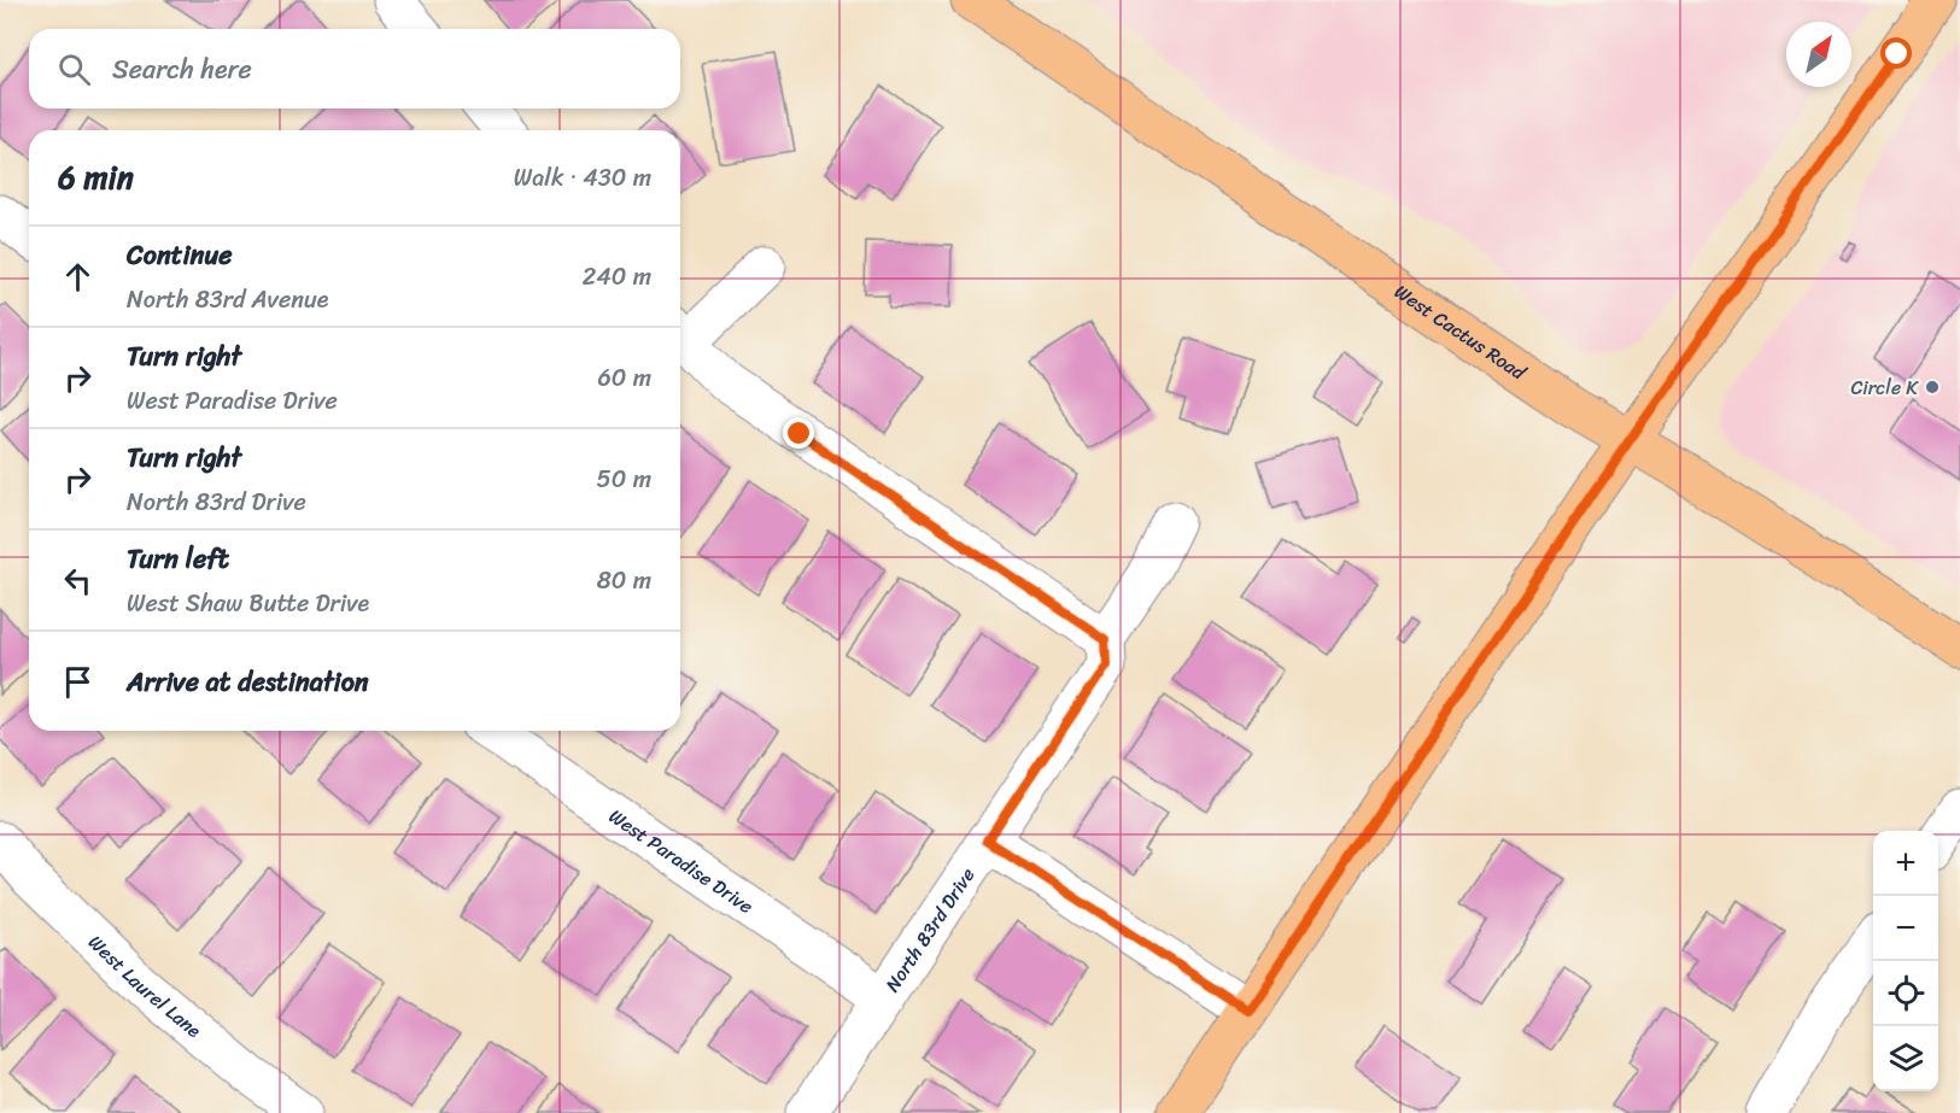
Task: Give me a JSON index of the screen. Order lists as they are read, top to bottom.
{
  "streets": {
    "main road": ["West Cactus Road"],
    "street": ["West Paradise Drive", "North 83rd Drive", "West Laurel Lane"]
  },
  "crossings": [
    ["West Paradise Drive", "North 83rd Drive"]
  ],
  "places": ["Circle K"],
  "north": "top right",
  "page": {
    "search": "Search here",
    "heading": ["6 min", "Walk · 430 m"],
    "list": [
      ["Continue", "North 83rd Avenue", "240 m"],
      ["Turn right", "West Paradise Drive", "60 m"],
      ["Turn right", "North 83rd Drive", "50 m"],
      ["Turn left", "West Shaw Butte Drive", "80 m"],
      "Arrive at destination"
    ],
    "map_buttons": ["+", "−"]
  }
}
